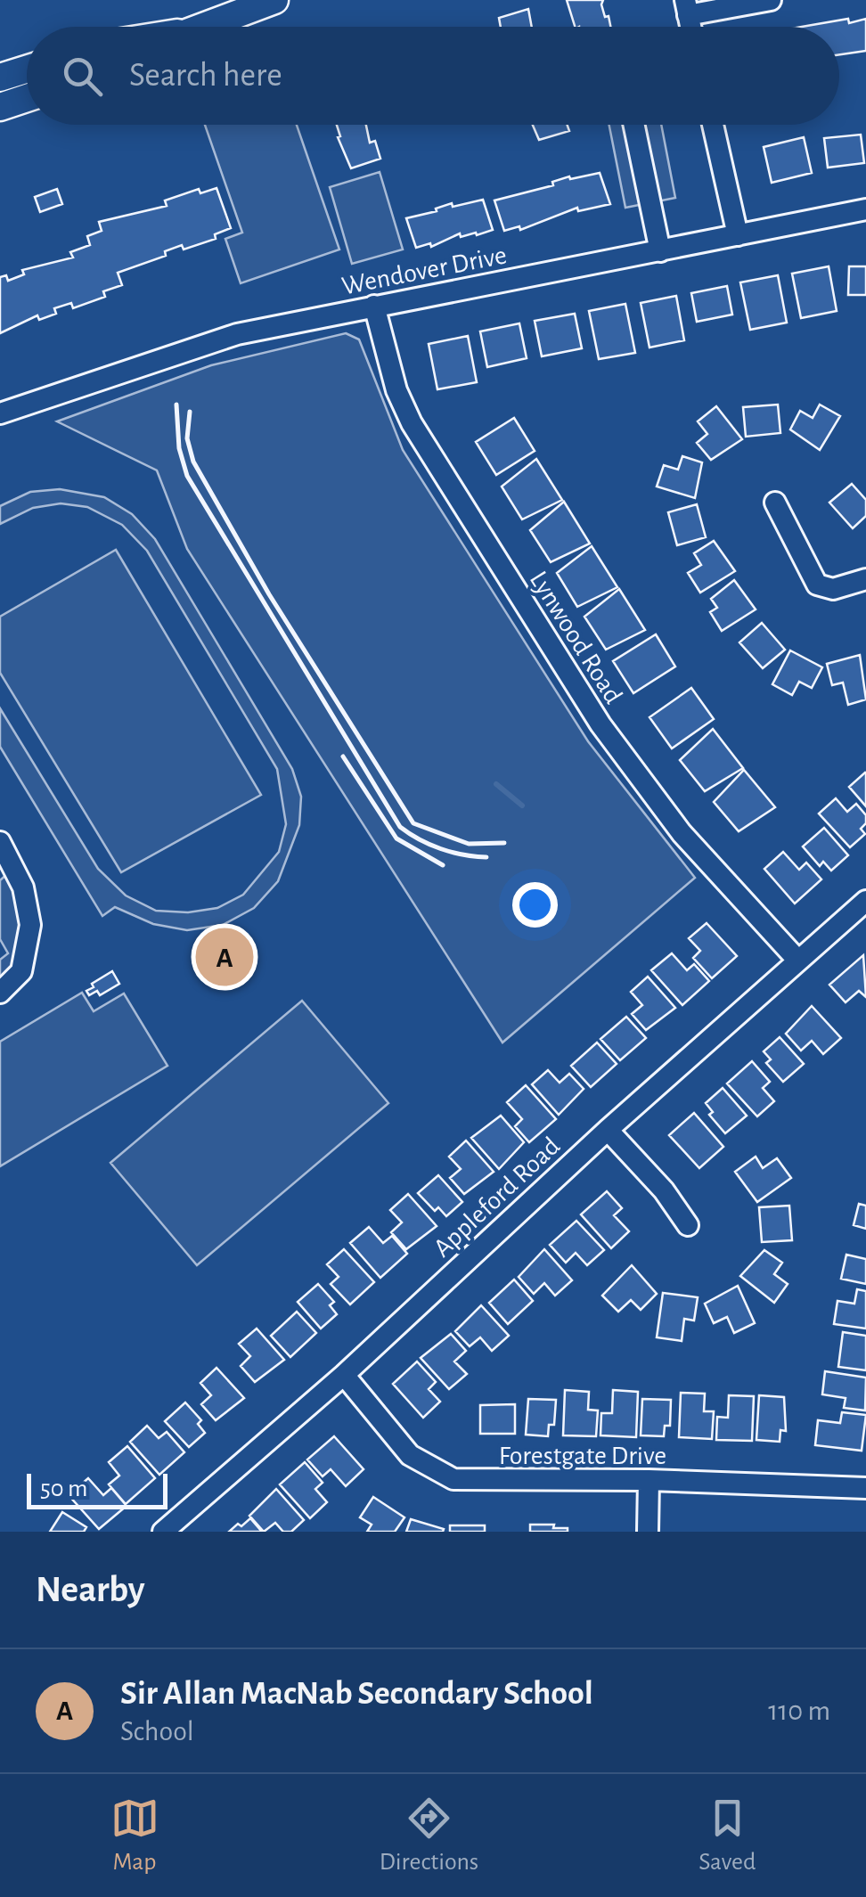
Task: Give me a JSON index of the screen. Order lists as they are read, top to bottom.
{
  "streets": {
    "street": [
      "Wendover Drive",
      "Lynwood Road",
      "Appleford Road",
      "Forestgate Drive"
    ]
  },
  "crossings": [
    ["Wendover Drive", "Lynwood Road"],
    ["Lynwood Road", "Appleford Road"],
    ["Appleford Road", "Forestgate Drive"]
  ],
  "scale_bar": "50 m",
  "page": {
    "search": "Search here",
    "pins": "A",
    "scale": "50 m",
    "heading": "Nearby",
    "list": [
      {
        "mark": "A",
        "name": "Sir Allan MacNab Secondary School",
        "note": "School",
        "value": "110 m"
      }
    ],
    "nav": ["Map", "Directions", "Saved"]
  }
}
